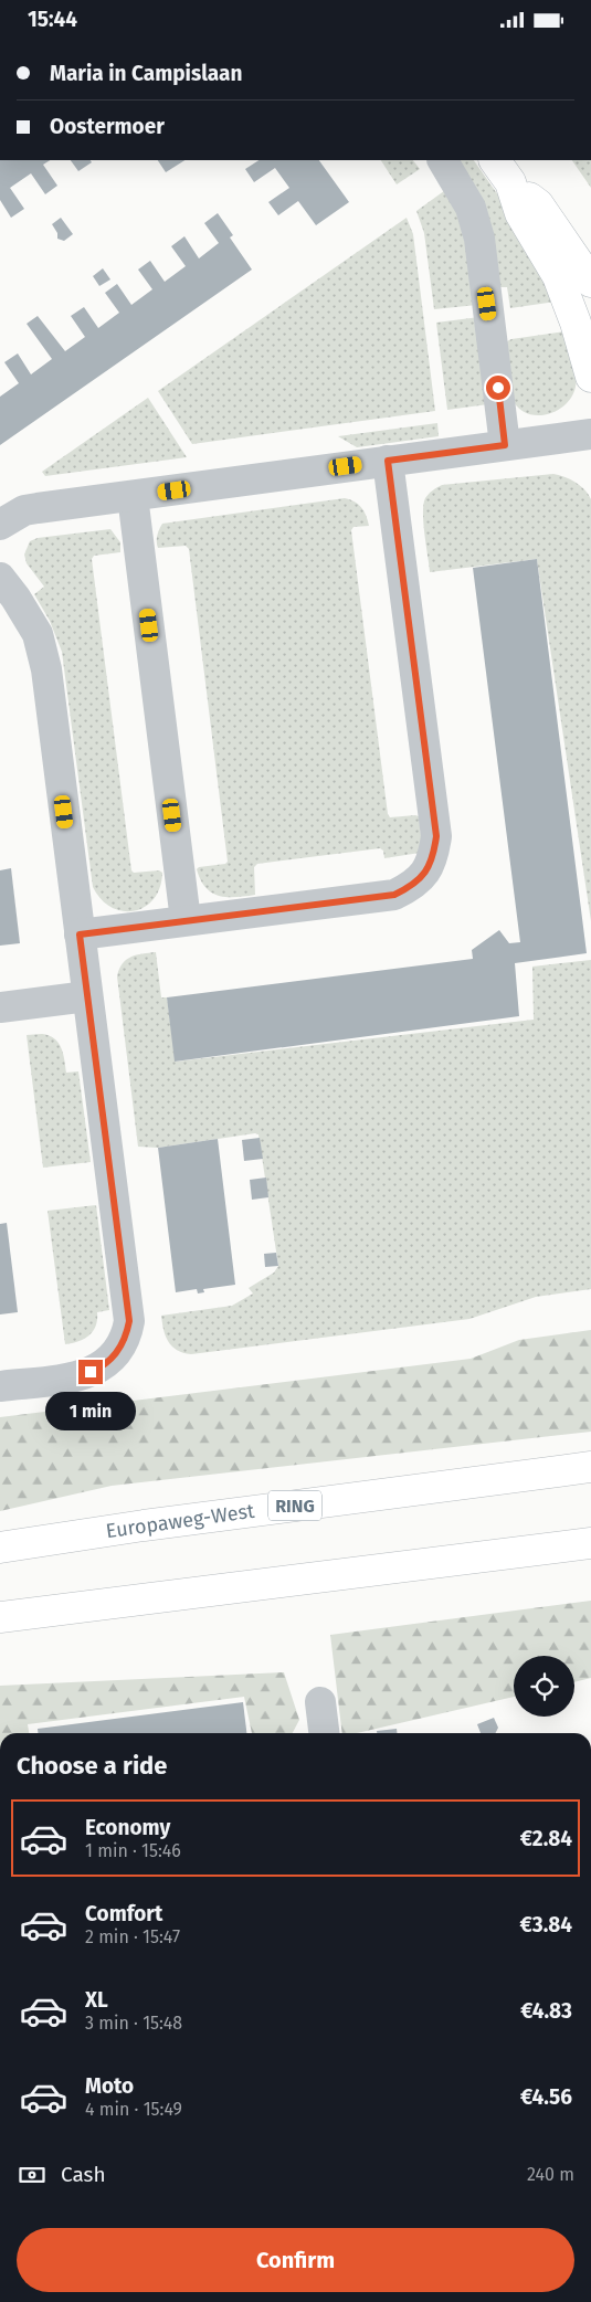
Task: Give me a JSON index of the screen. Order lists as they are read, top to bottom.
{
  "streets": {
    "main road": ["RING", "Europaweg-West"]
  },
  "page": {
    "status": "15:44",
    "banner": ["Maria in Campislaan", "Oostermoer"],
    "bubble": "1 min",
    "heading": "Choose a ride",
    "list": [
      {
        "name": "Economy",
        "note": "1 min · 15:46",
        "value": "€2.84"
      },
      {
        "name": "Comfort",
        "note": "2 min · 15:47",
        "value": "€3.84"
      },
      {
        "name": "XL",
        "note": "3 min · 15:48",
        "value": "€4.83"
      },
      {
        "name": "Moto",
        "note": "4 min · 15:49",
        "value": "€4.56"
      }
    ],
    "pay": ["Cash", "240 m"],
    "buttons": "Confirm"
  }
}
